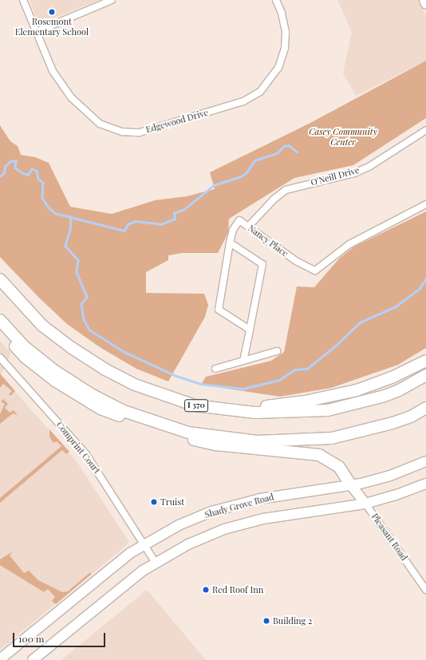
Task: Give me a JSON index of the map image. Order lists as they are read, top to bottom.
{
  "streets": {
    "highway": ["I 370"],
    "main road": ["Shady Grove Road", "Pleasant Road"],
    "street": [
      "Edgewood Drive",
      "O'Neill Drive",
      "Nancy Place",
      "Comprint Court"
    ]
  },
  "crossings": [
    ["O'Neill Drive", "Nancy Place"],
    ["Comprint Court", "Shady Grove Road"],
    ["Shady Grove Road", "Pleasant Road"]
  ],
  "parks": ["Casey Community Center"],
  "places": [
    "Rosemont Elementary School",
    "Truist",
    "Red Roof Inn",
    "Building 2"
  ],
  "scale_bar": "100 m"
}
